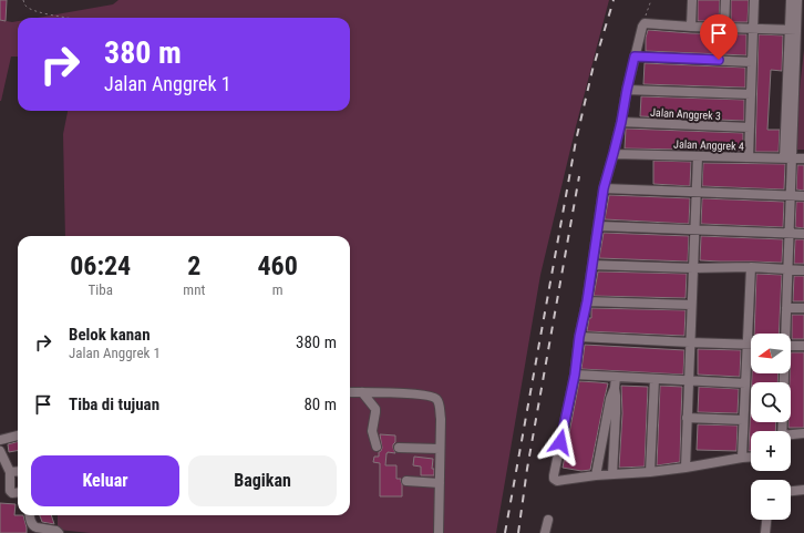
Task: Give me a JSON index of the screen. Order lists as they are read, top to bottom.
{
  "streets": {
    "street": ["Jalan Anggrek 3", "Jalan Anggrek 4"]
  },
  "north": "left",
  "page": {
    "turn": ["380 m", "Jalan Anggrek 1"],
    "eta": [
      "06:24",
      "Tiba",
      "2",
      "mnt",
      "460",
      "m"
    ],
    "list": [
      {
        "name": "Belok kanan",
        "note": "Jalan Anggrek 1",
        "value": "380 m"
      },
      {
        "name": "Tiba di tujuan",
        "value": "80 m"
      }
    ],
    "map_buttons": ["+", "−"],
    "buttons": ["Keluar", "Bagikan"]
  }
}
